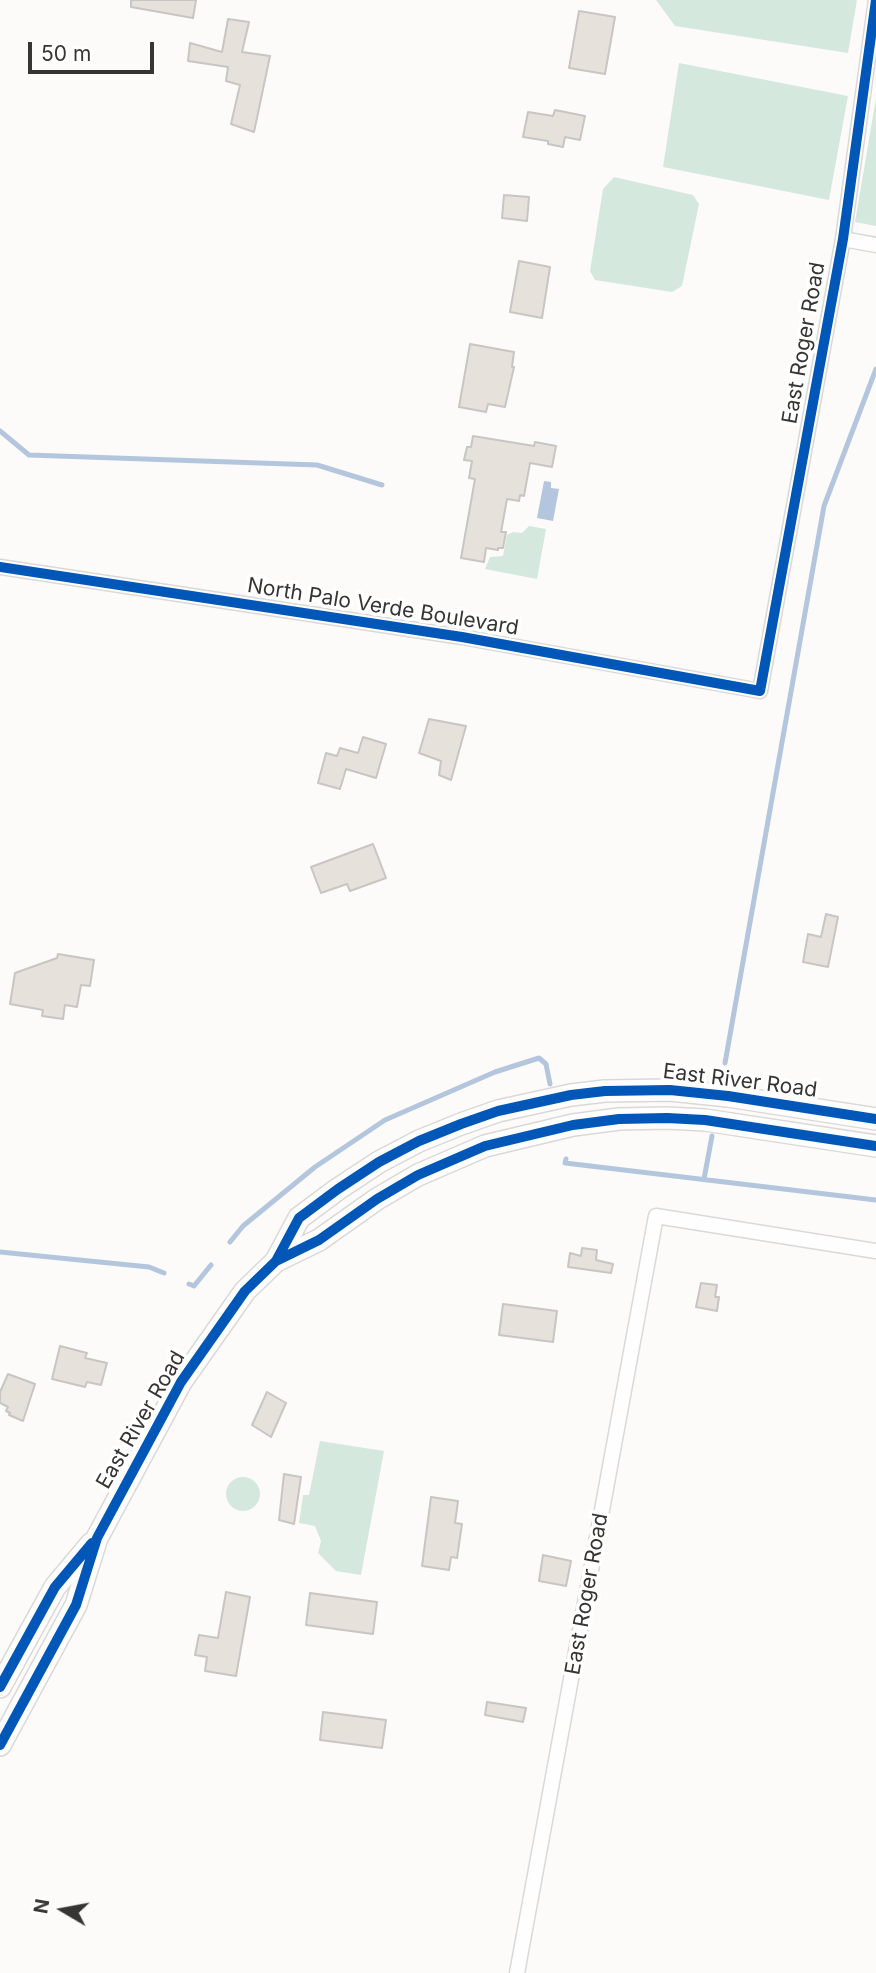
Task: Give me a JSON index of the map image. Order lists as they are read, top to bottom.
{
  "streets": {
    "main road": ["East River Road"],
    "street": ["East Roger Road", "North Palo Verde Boulevard"]
  },
  "crossings": [
    ["East Roger Road", "North Palo Verde Boulevard"]
  ],
  "scale_bar": "50 m",
  "north": "left"
}
